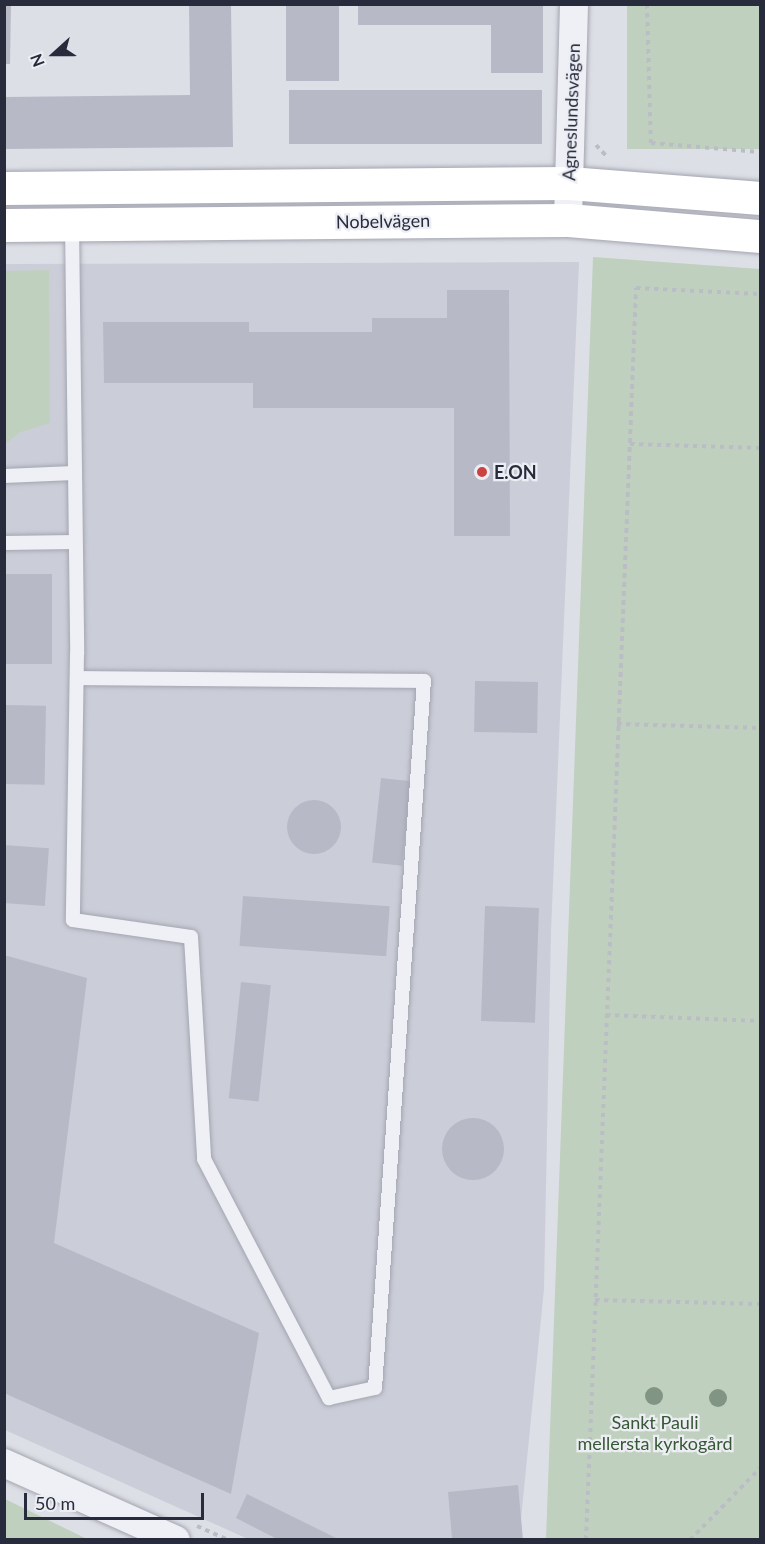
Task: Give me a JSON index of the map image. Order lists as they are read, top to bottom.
{
  "streets": {
    "main road": ["Nobelvägen"],
    "street": ["Agneslundsvägen"]
  },
  "crossings": [
    ["Agneslundsvägen", "Nobelvägen"]
  ],
  "parks": ["Sankt Pauli mellersta kyrkogård"],
  "places": ["E.ON"],
  "scale_bar": "50 m",
  "north": "left"
}
